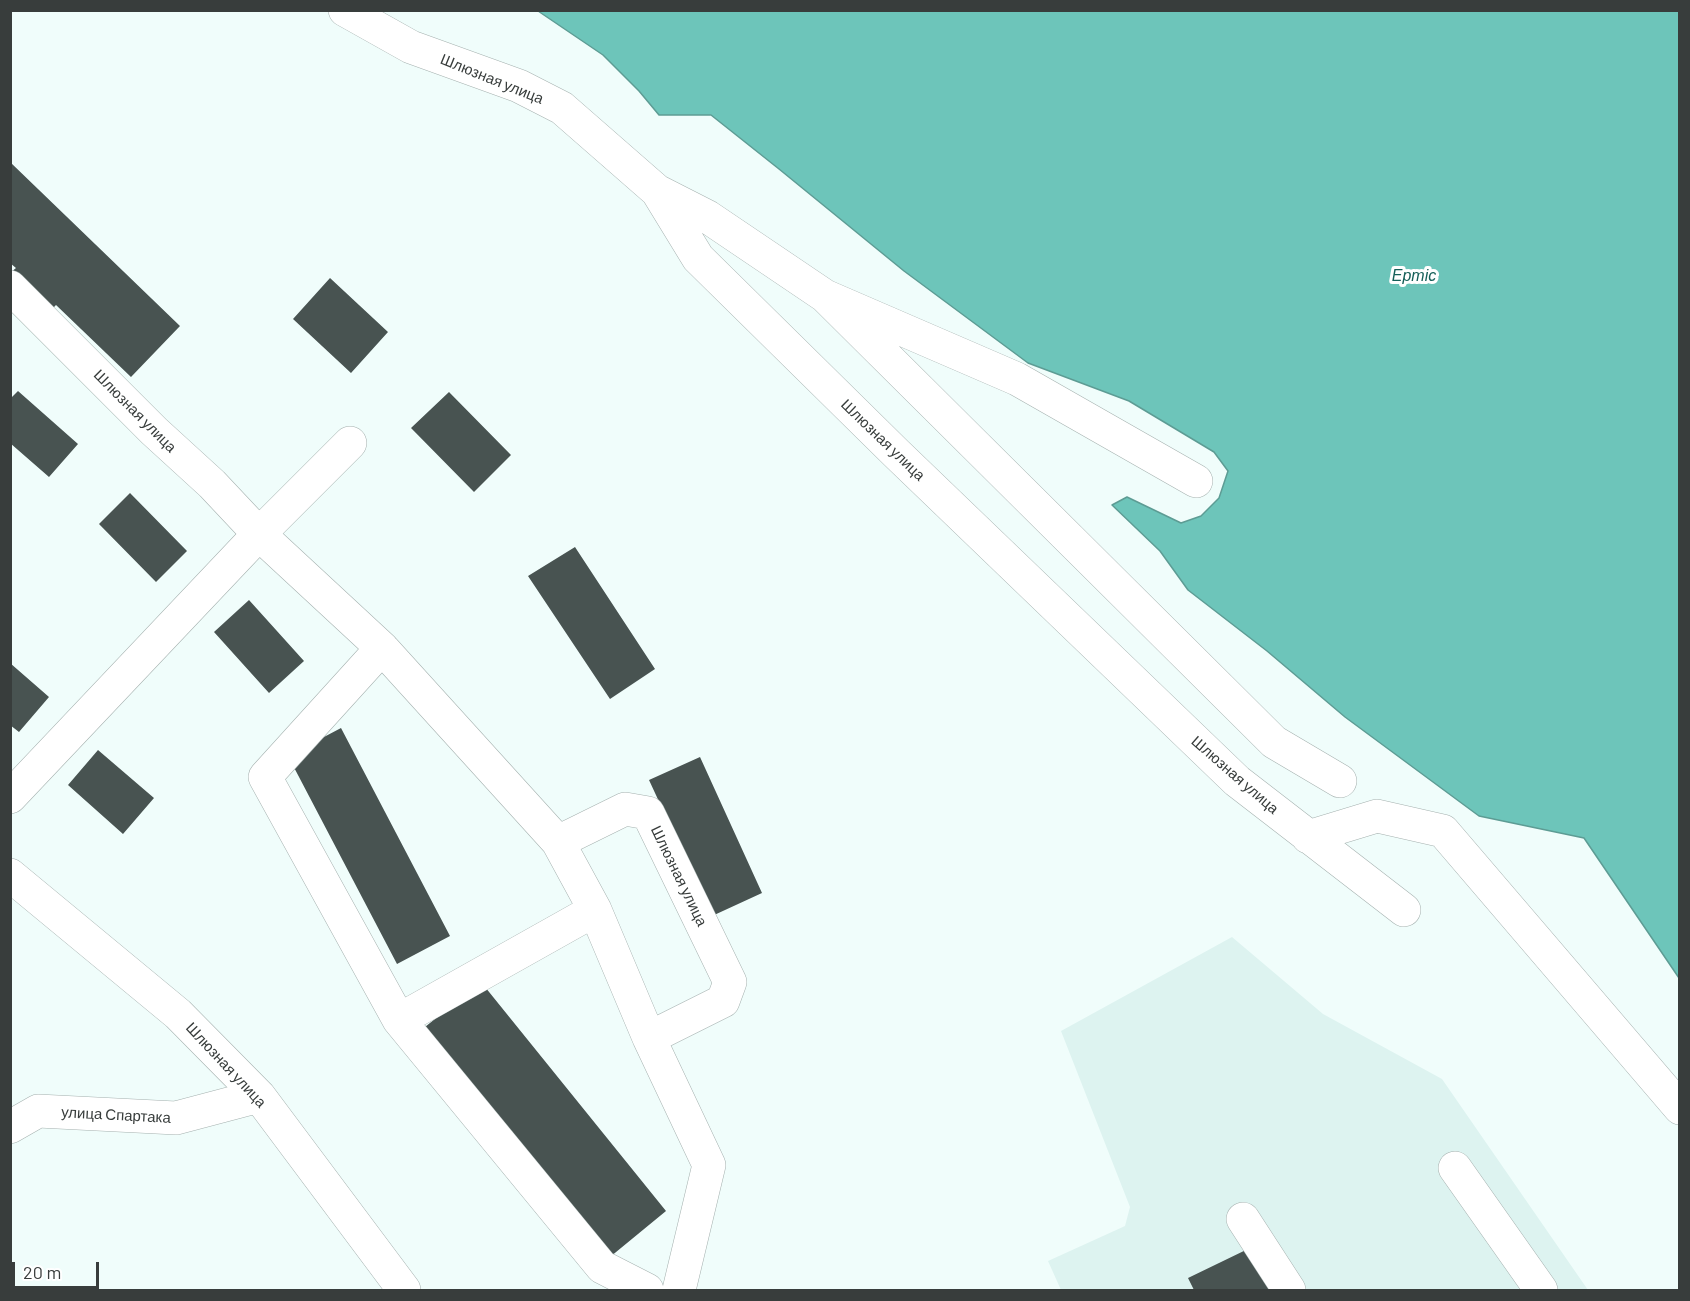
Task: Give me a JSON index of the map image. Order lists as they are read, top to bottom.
{
  "streets": {
    "street": ["Шлюзная улица", "улица Спартака"]
  },
  "crossings": [
    ["Шлюзная улица", "улица Спартака"]
  ],
  "water": ["Ертіс"],
  "scale_bar": "20 m"
}
